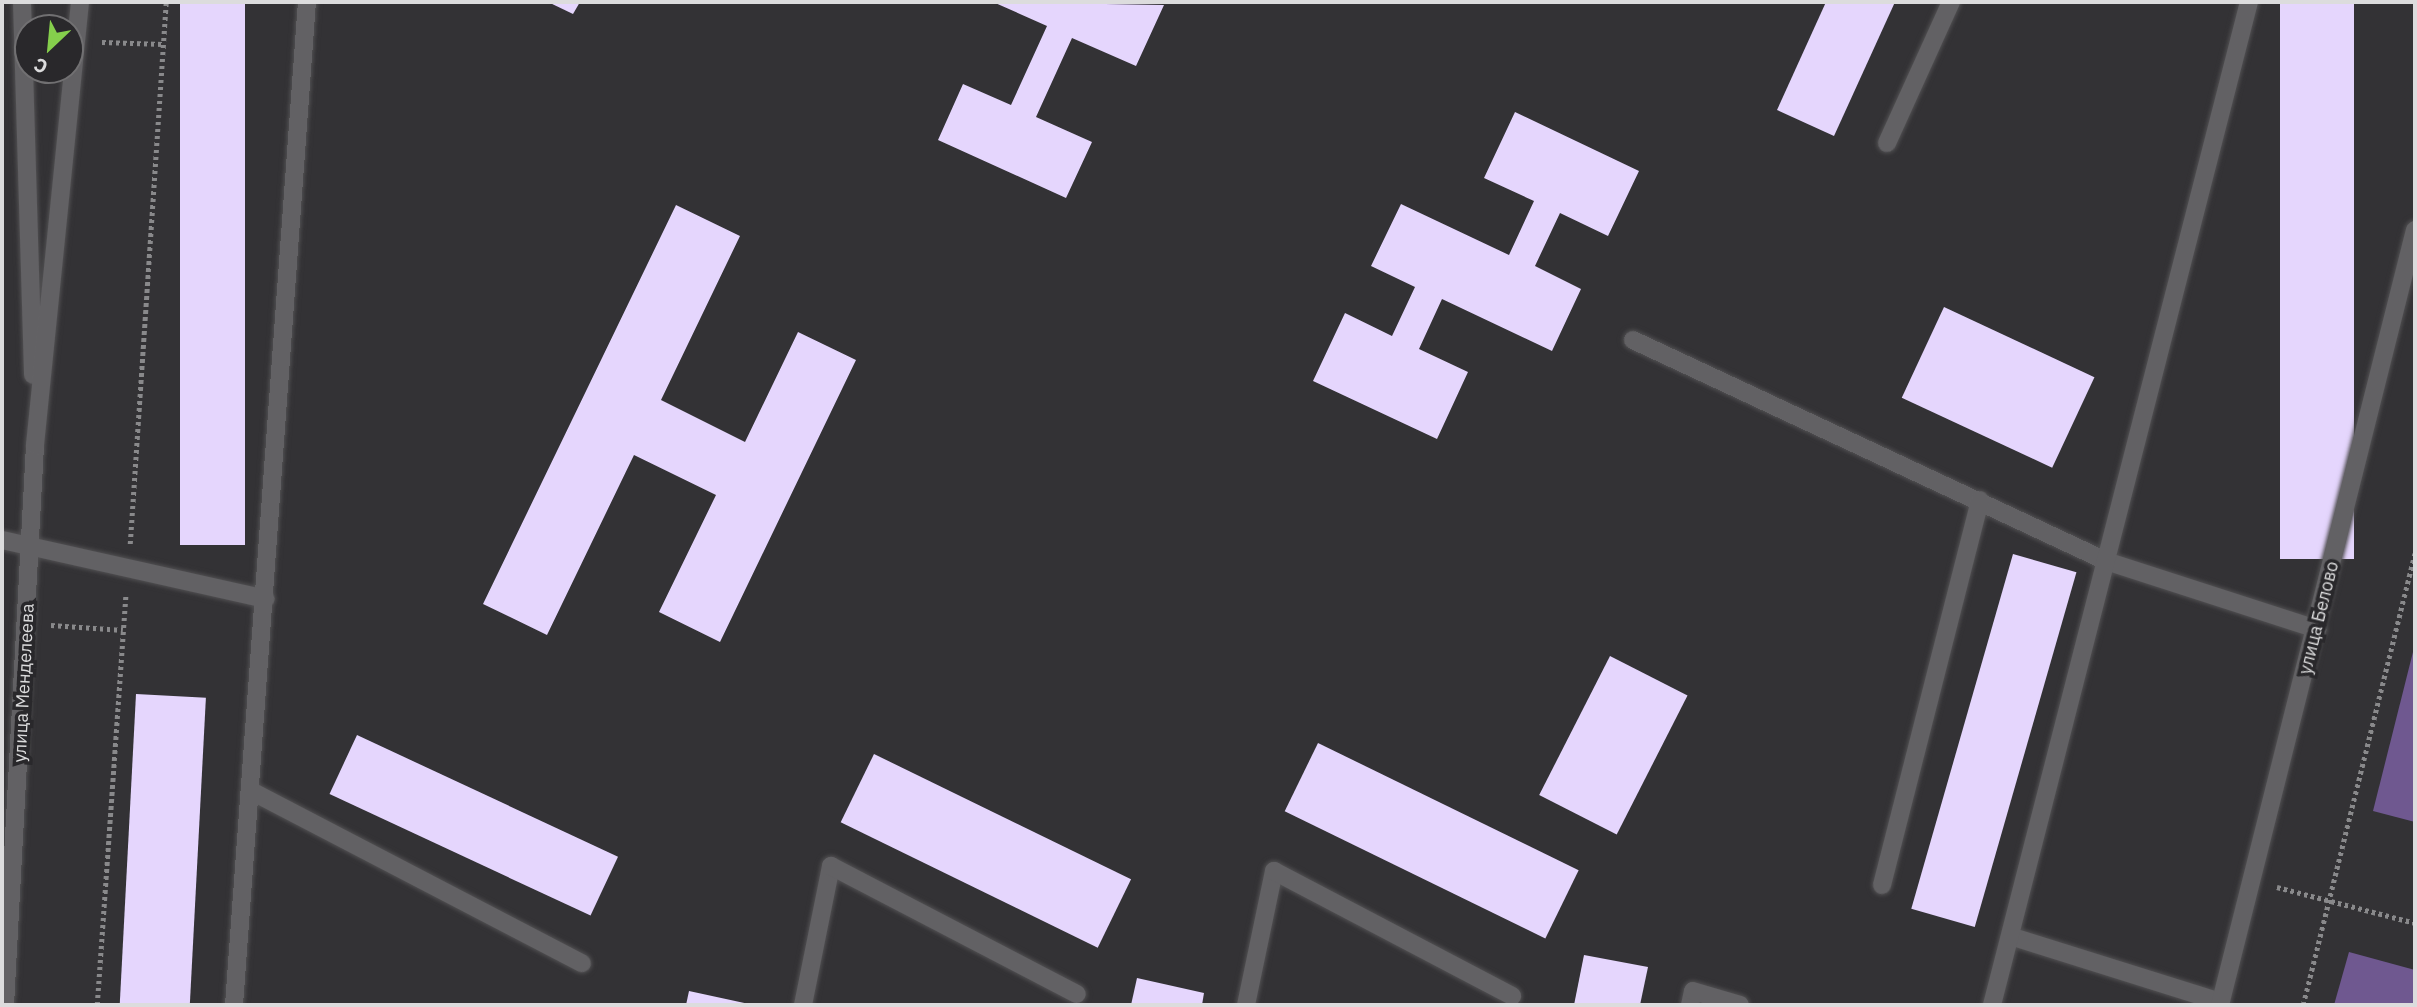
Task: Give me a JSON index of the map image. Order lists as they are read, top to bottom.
{
  "streets": {
    "main road": ["улица Белово", "улица Менделеева"]
  },
  "north": "bottom left"
}
